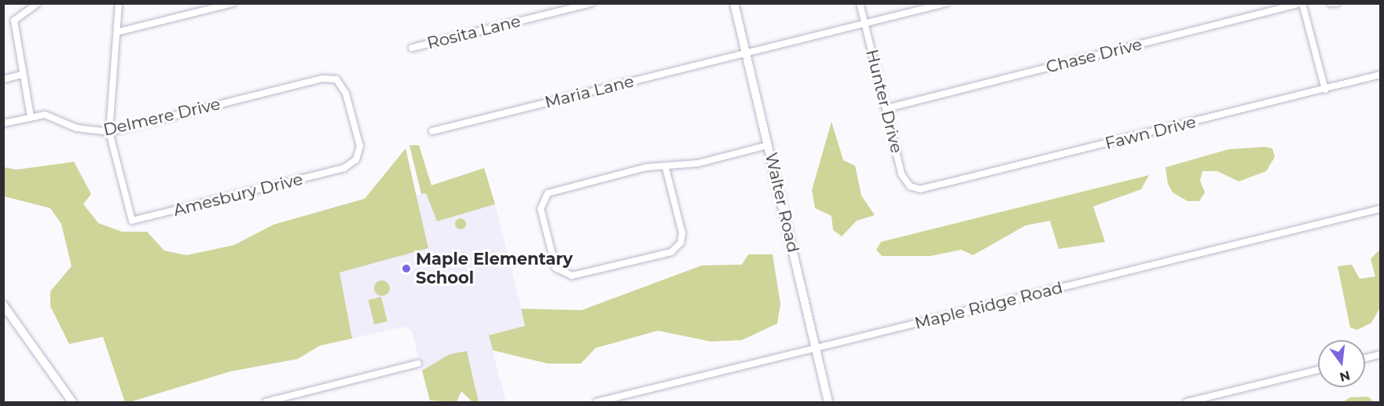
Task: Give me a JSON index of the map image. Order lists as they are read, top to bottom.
{
  "streets": {
    "street": [
      "Rosita Lane",
      "Chase Drive",
      "Maria Lane",
      "Hunter Drive",
      "Delmere Drive",
      "Fawn Drive",
      "Amesbury Drive",
      "Walter Road",
      "Maple Ridge Road"
    ]
  },
  "crossings": [
    ["Chase Drive", "Hunter Drive"],
    ["Maria Lane", "Hunter Drive"],
    ["Maria Lane", "Walter Road"],
    ["Hunter Drive", "Fawn Drive"],
    ["Delmere Drive", "Amesbury Drive"],
    ["Walter Road", "Maple Ridge Road"]
  ],
  "places": ["Maple Elementary School"],
  "north": "bottom"
}
